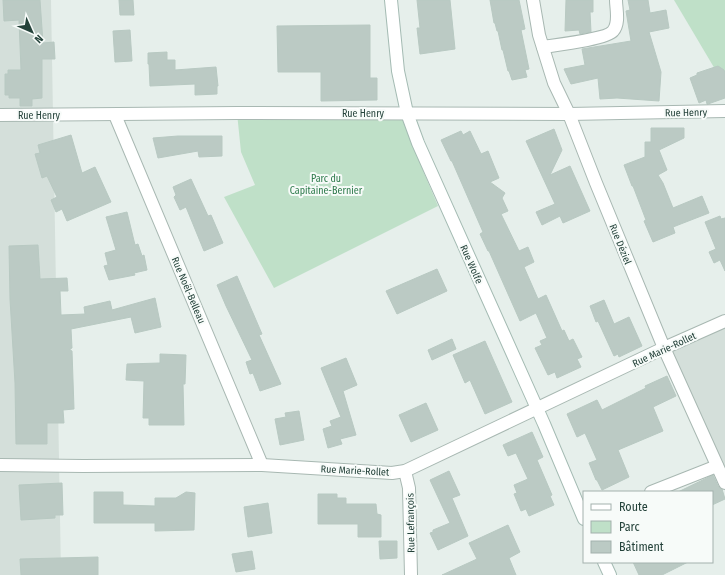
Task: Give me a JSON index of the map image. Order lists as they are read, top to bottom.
{
  "streets": {
    "street": [
      "Rue Henry",
      "Rue Déziel",
      "Rue Wolfe",
      "Rue Noël-Belleau",
      "Rue Marie-Rollet",
      "Rue Lefrançois"
    ]
  },
  "crossings": [
    ["Rue Henry", "Rue Déziel"],
    ["Rue Henry", "Rue Wolfe"],
    ["Rue Henry", "Rue Noël-Belleau"],
    ["Rue Déziel", "Rue Marie-Rollet"],
    ["Rue Wolfe", "Rue Marie-Rollet"],
    ["Rue Noël-Belleau", "Rue Marie-Rollet"],
    ["Rue Marie-Rollet", "Rue Lefrançois"]
  ],
  "parks": ["Parc du Capitaine-Bernier"],
  "legend": ["Route", "Parc", "Bâtiment"],
  "north": "bottom right"
}
